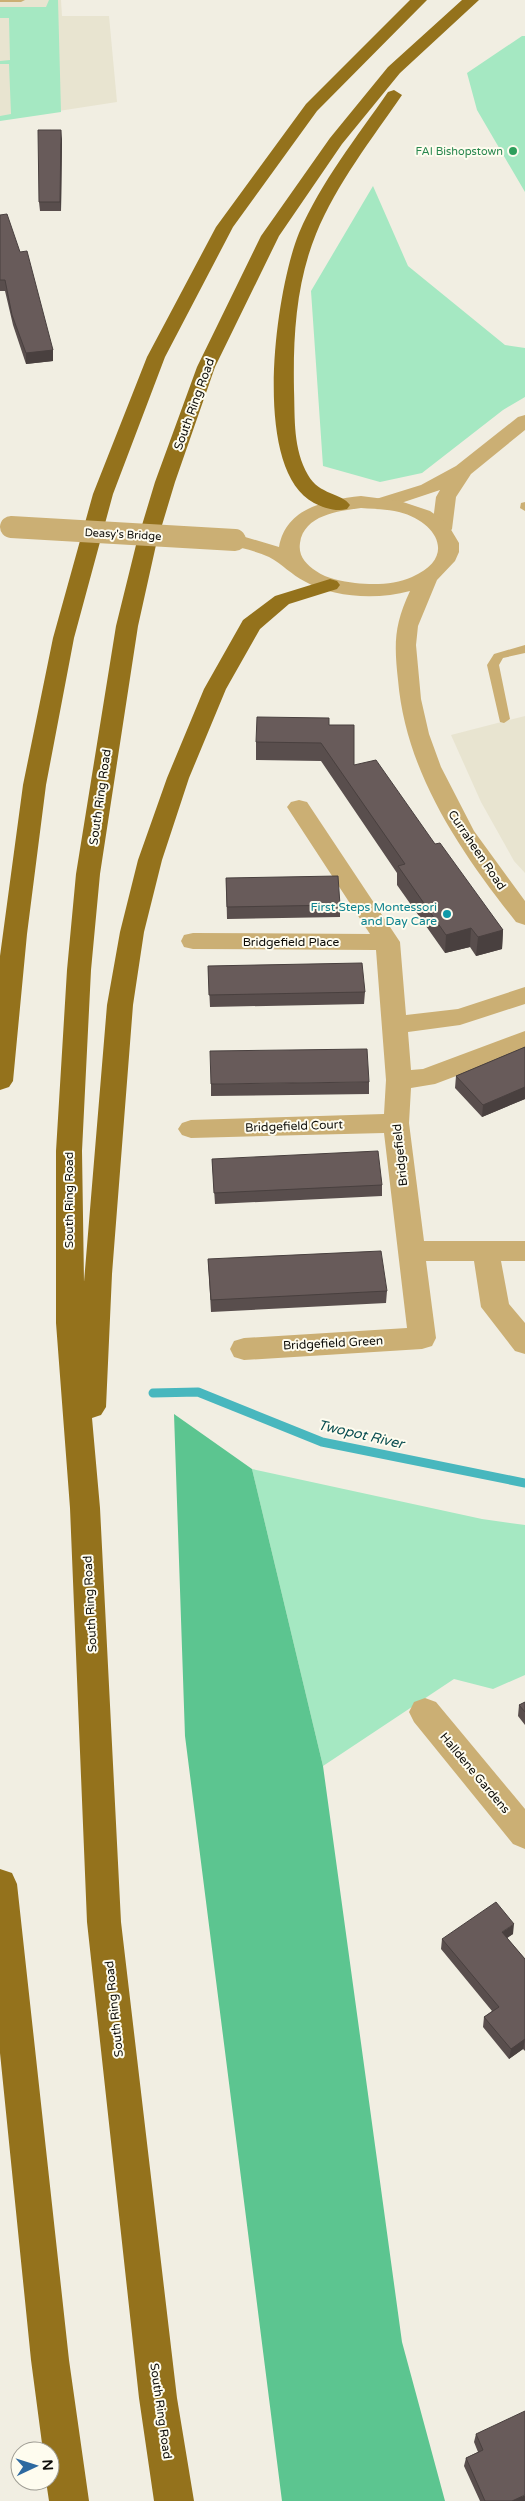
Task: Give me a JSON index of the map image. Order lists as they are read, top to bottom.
{
  "streets": {
    "highway": ["South Ring Road"],
    "street": [
      "Deasy's Bridge",
      "Curraheen Road",
      "Bridgefield Place",
      "Bridgefield Court",
      "Bridgefield",
      "Bridgefield Green",
      "Halldene Gardens"
    ]
  },
  "crossings": [
    ["Deasy's Bridge", "Curraheen Road"],
    ["Bridgefield Place", "Bridgefield"],
    ["Bridgefield Court", "Bridgefield"],
    ["Bridgefield", "Bridgefield Green"]
  ],
  "water": ["Twopot River"],
  "places": ["FAI Bishopstown", "First Steps Montessori and Day Care"],
  "north": "right"
}
